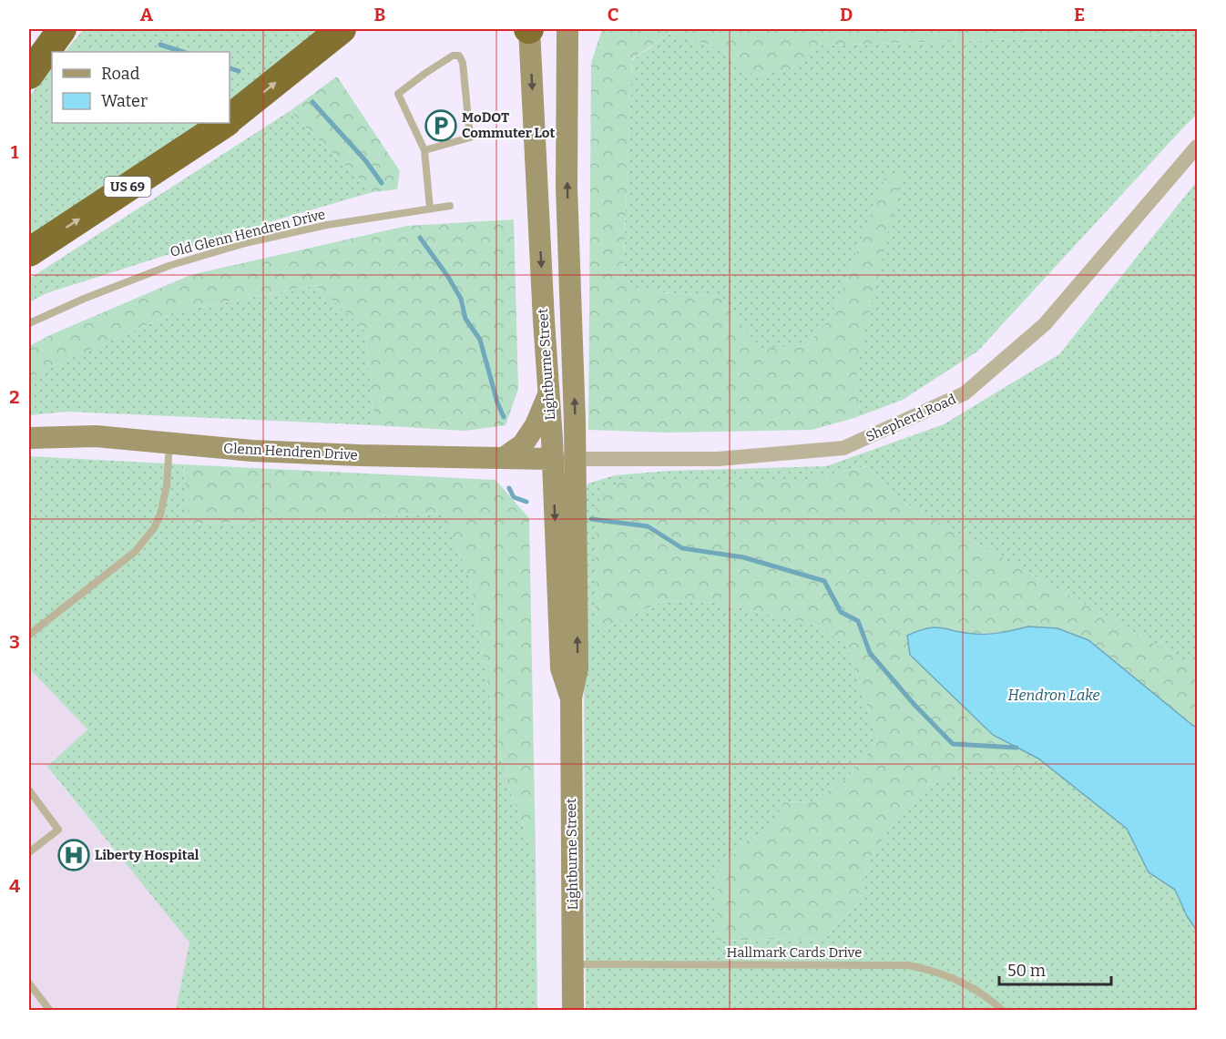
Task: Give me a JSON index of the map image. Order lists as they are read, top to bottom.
{
  "streets": {
    "highway": ["US 69"],
    "main road": ["Lightburne Street", "Glenn Hendren Drive"],
    "street": ["Shepherd Road"],
    "lane": ["Old Glenn Hendren Drive", "Hallmark Cards Drive"]
  },
  "crossings": [
    ["Lightburne Street", "Shepherd Road"],
    ["Lightburne Street", "Glenn Hendren Drive"],
    ["Lightburne Street", "Hallmark Cards Drive"],
    ["Shepherd Road", "Glenn Hendren Drive"]
  ],
  "water": ["Hendron Lake"],
  "places": {
    "parking": ["MoDOT Commuter Lot"],
    "hospital": ["Liberty Hospital"]
  },
  "legend": ["Road", "Water"],
  "scale_bar": "50 m",
  "grid": {
    "columns": [
      "A",
      "B",
      "C",
      "D",
      "E"
    ],
    "rows": [
      "1",
      "2",
      "3",
      "4"
    ]
  }
}
